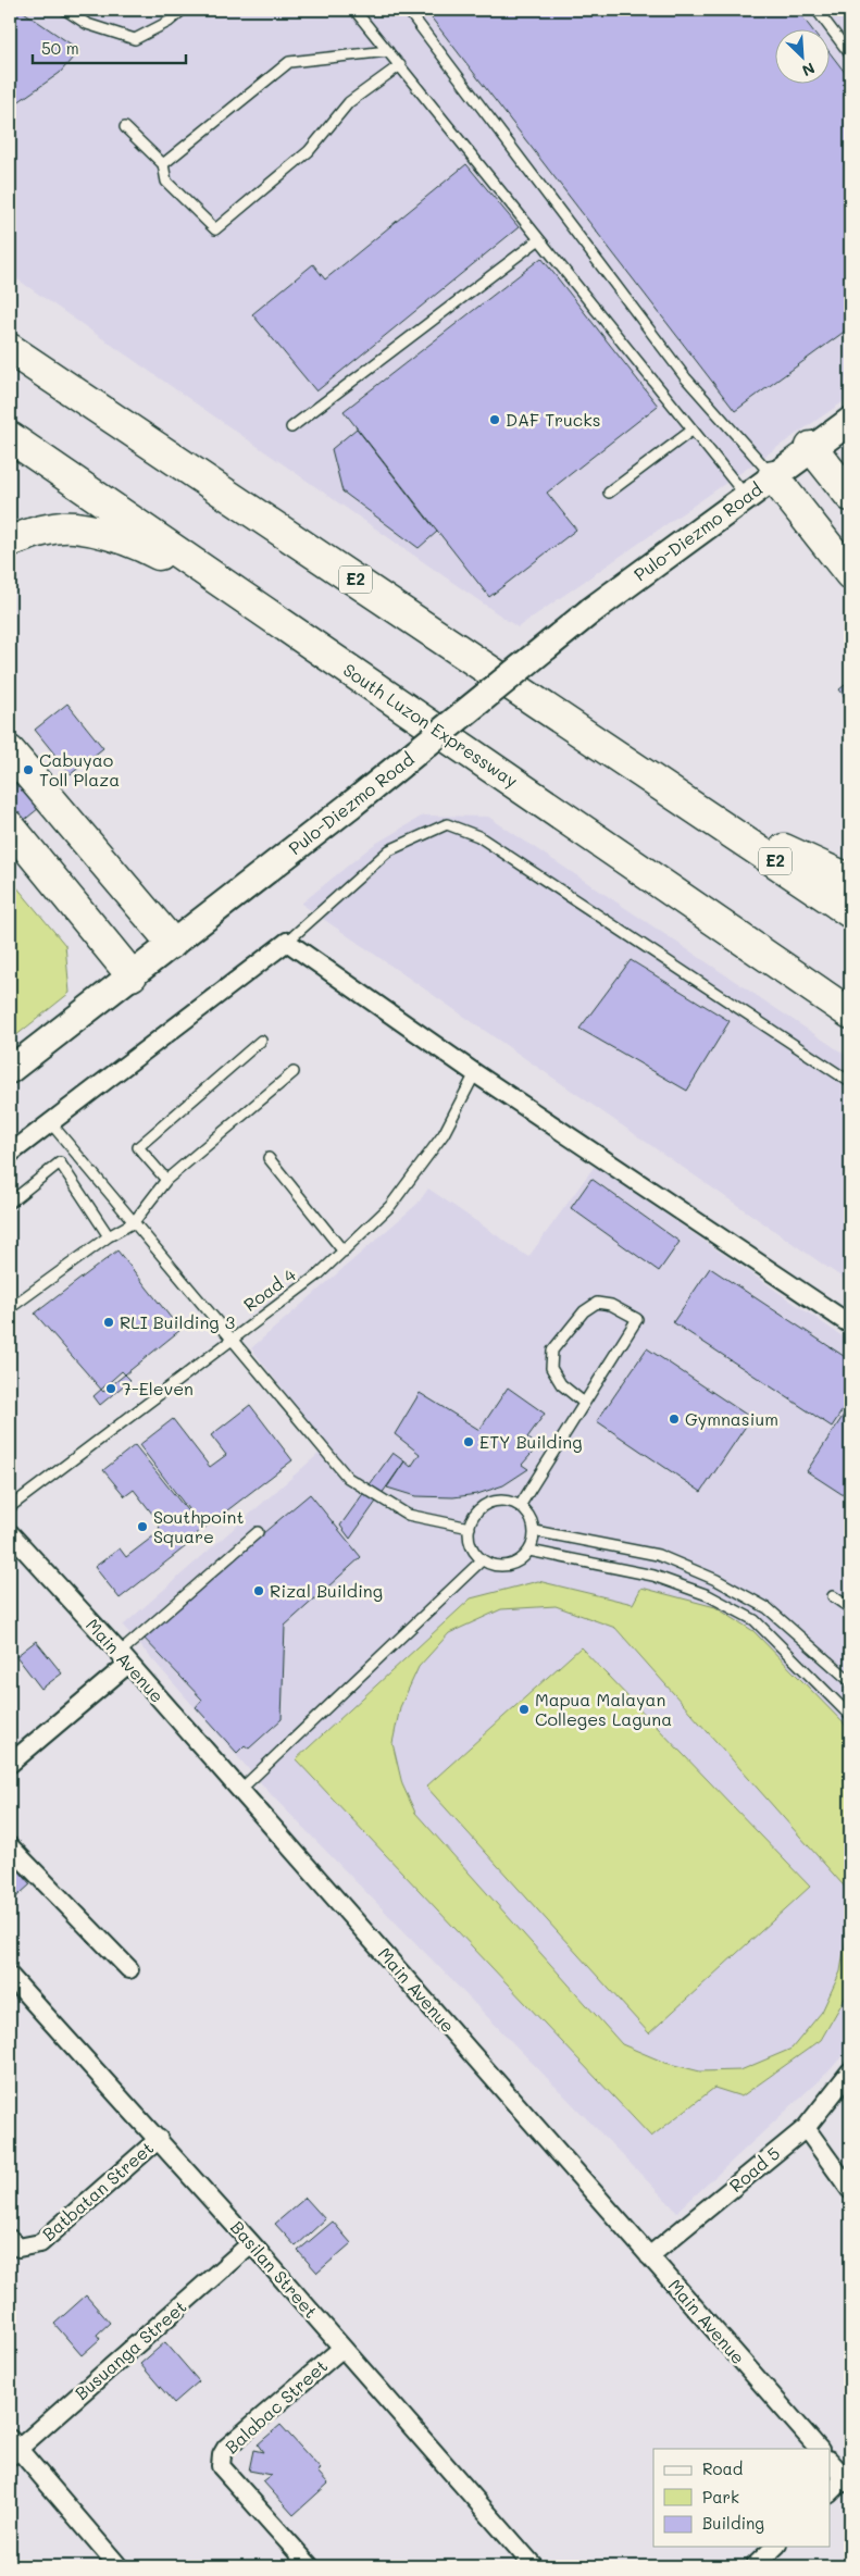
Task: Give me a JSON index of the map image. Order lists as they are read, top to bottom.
{
  "streets": {
    "highway": ["E2", "South Luzon Expressway"],
    "main road": ["Pulo-Diezmo Road"],
    "street": [
      "Main Avenue",
      "Road 5",
      "Batbatan Street",
      "Basilan Street",
      "Busuanga Street",
      "Balabac Street"
    ],
    "lane": ["Road 4"]
  },
  "crossings": [
    ["Main Avenue", "Road 5"],
    ["Batbatan Street", "Basilan Street"],
    ["Basilan Street", "Busuanga Street"],
    ["Basilan Street", "Balabac Street"]
  ],
  "places": [
    "DAF Trucks",
    "Cabuyao Toll Plaza",
    "RLI Building 3",
    "7-Eleven",
    "Gymnasium",
    "ETY Building",
    "Southpoint Square",
    "Rizal Building",
    "Mapua Malayan Colleges Laguna"
  ],
  "legend": ["Road", "Park", "Building"],
  "scale_bar": "50 m",
  "north": "bottom right"
}
